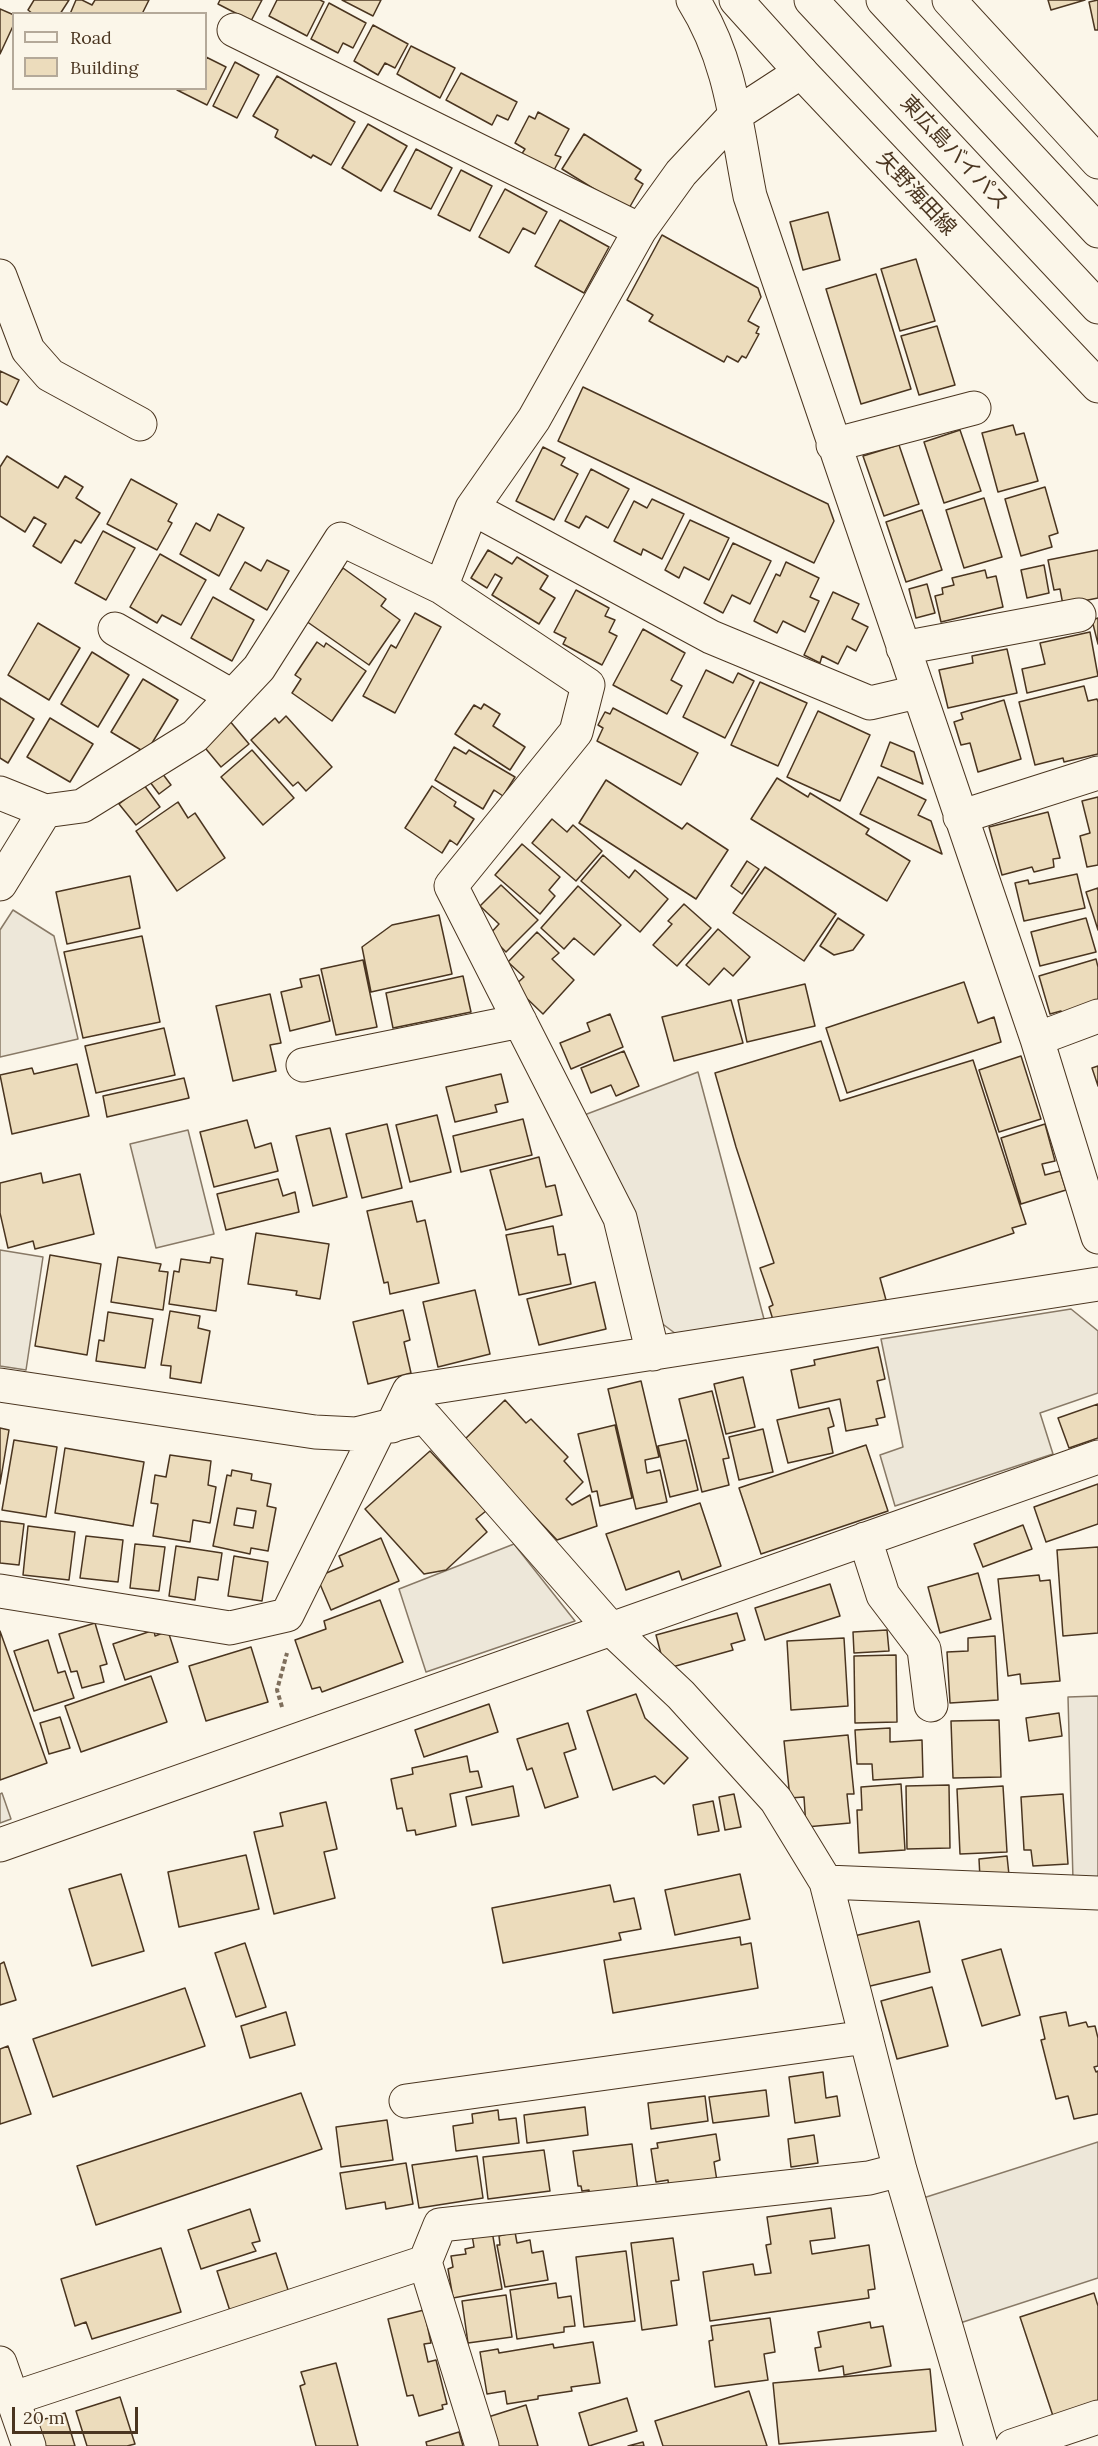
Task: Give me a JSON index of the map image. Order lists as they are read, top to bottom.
{
  "streets": {
    "main road": ["東広島バイパス", "矢野海田線"]
  },
  "legend": ["Road", "Building"],
  "scale_bar": "20 m"
}
